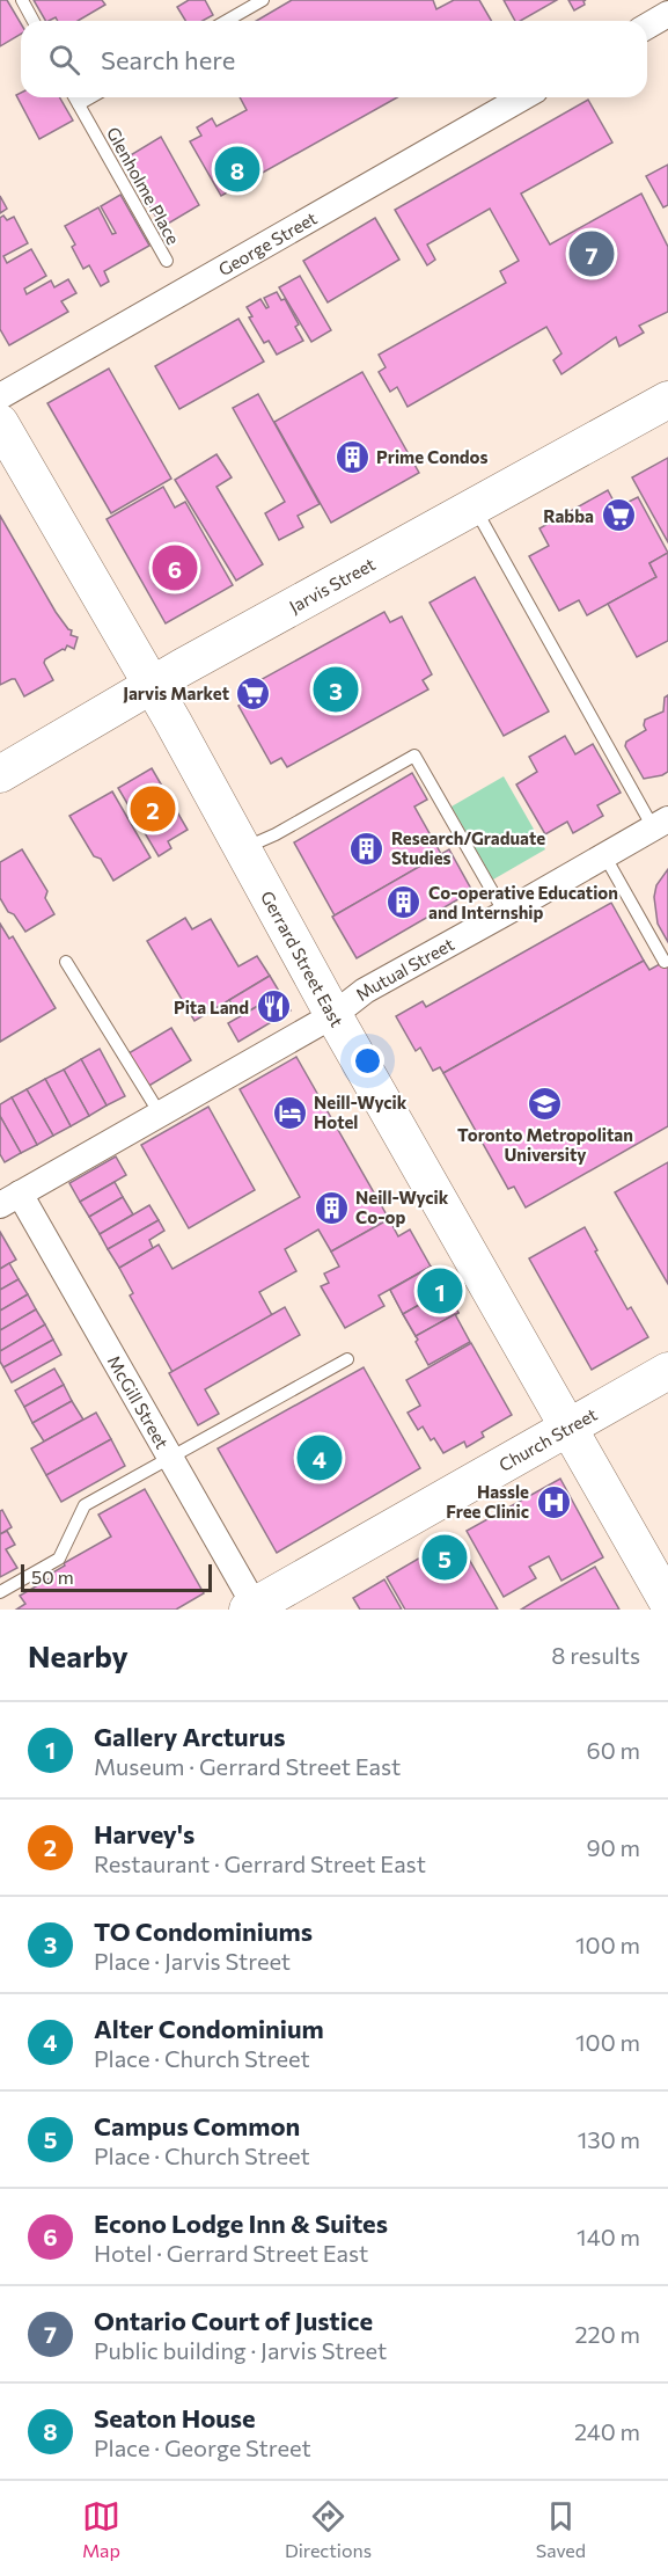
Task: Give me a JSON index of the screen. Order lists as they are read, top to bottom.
{
  "streets": {
    "street": [
      "George Street",
      "Jarvis Street",
      "Gerrard Street East",
      "Mutual Street",
      "McGill Street",
      "Church Street"
    ],
    "lane": ["Glenholme Place"]
  },
  "crossings": [
    ["Jarvis Street", "Gerrard Street East"],
    ["Gerrard Street East", "Mutual Street"],
    ["Gerrard Street East", "Church Street"],
    ["Mutual Street", "McGill Street"],
    ["McGill Street", "Church Street"]
  ],
  "places": {
    "building": [
      "Prime Condos",
      "Research/Graduate Studies",
      "Co-operative Education and Internship",
      "Neill-Wycik Co-op"
    ],
    "supermarket": ["Rabba", "Jarvis Market"],
    "restaurant": ["Pita Land"],
    "school or university": ["Toronto Metropolitan University"],
    "hotel": ["Neill-Wycik Hotel"],
    "hospital": ["Hassle Free Clinic"]
  },
  "scale_bar": "50 m",
  "page": {
    "search": "Search here",
    "pins": [
      "8",
      "7",
      "6",
      "3",
      "2",
      "1",
      "4",
      "5"
    ],
    "scale": "50 m",
    "heading": ["Nearby", "8 results"],
    "list": [
      {
        "mark": "1",
        "name": "Gallery Arcturus",
        "note": "Museum · Gerrard Street East",
        "value": "60 m"
      },
      {
        "mark": "2",
        "name": "Harvey's",
        "note": "Restaurant · Gerrard Street East",
        "value": "90 m"
      },
      {
        "mark": "3",
        "name": "TO Condominiums",
        "note": "Place · Jarvis Street",
        "value": "100 m"
      },
      {
        "mark": "4",
        "name": "Alter Condominium",
        "note": "Place · Church Street",
        "value": "100 m"
      },
      {
        "mark": "5",
        "name": "Campus Common",
        "note": "Place · Church Street",
        "value": "130 m"
      },
      {
        "mark": "6",
        "name": "Econo Lodge Inn & Suites",
        "note": "Hotel · Gerrard Street East",
        "value": "140 m"
      },
      {
        "mark": "7",
        "name": "Ontario Court of Justice",
        "note": "Public building · Jarvis Street",
        "value": "220 m"
      },
      {
        "mark": "8",
        "name": "Seaton House",
        "note": "Place · George Street",
        "value": "240 m"
      }
    ],
    "nav": ["Map", "Directions", "Saved"]
  }
}
